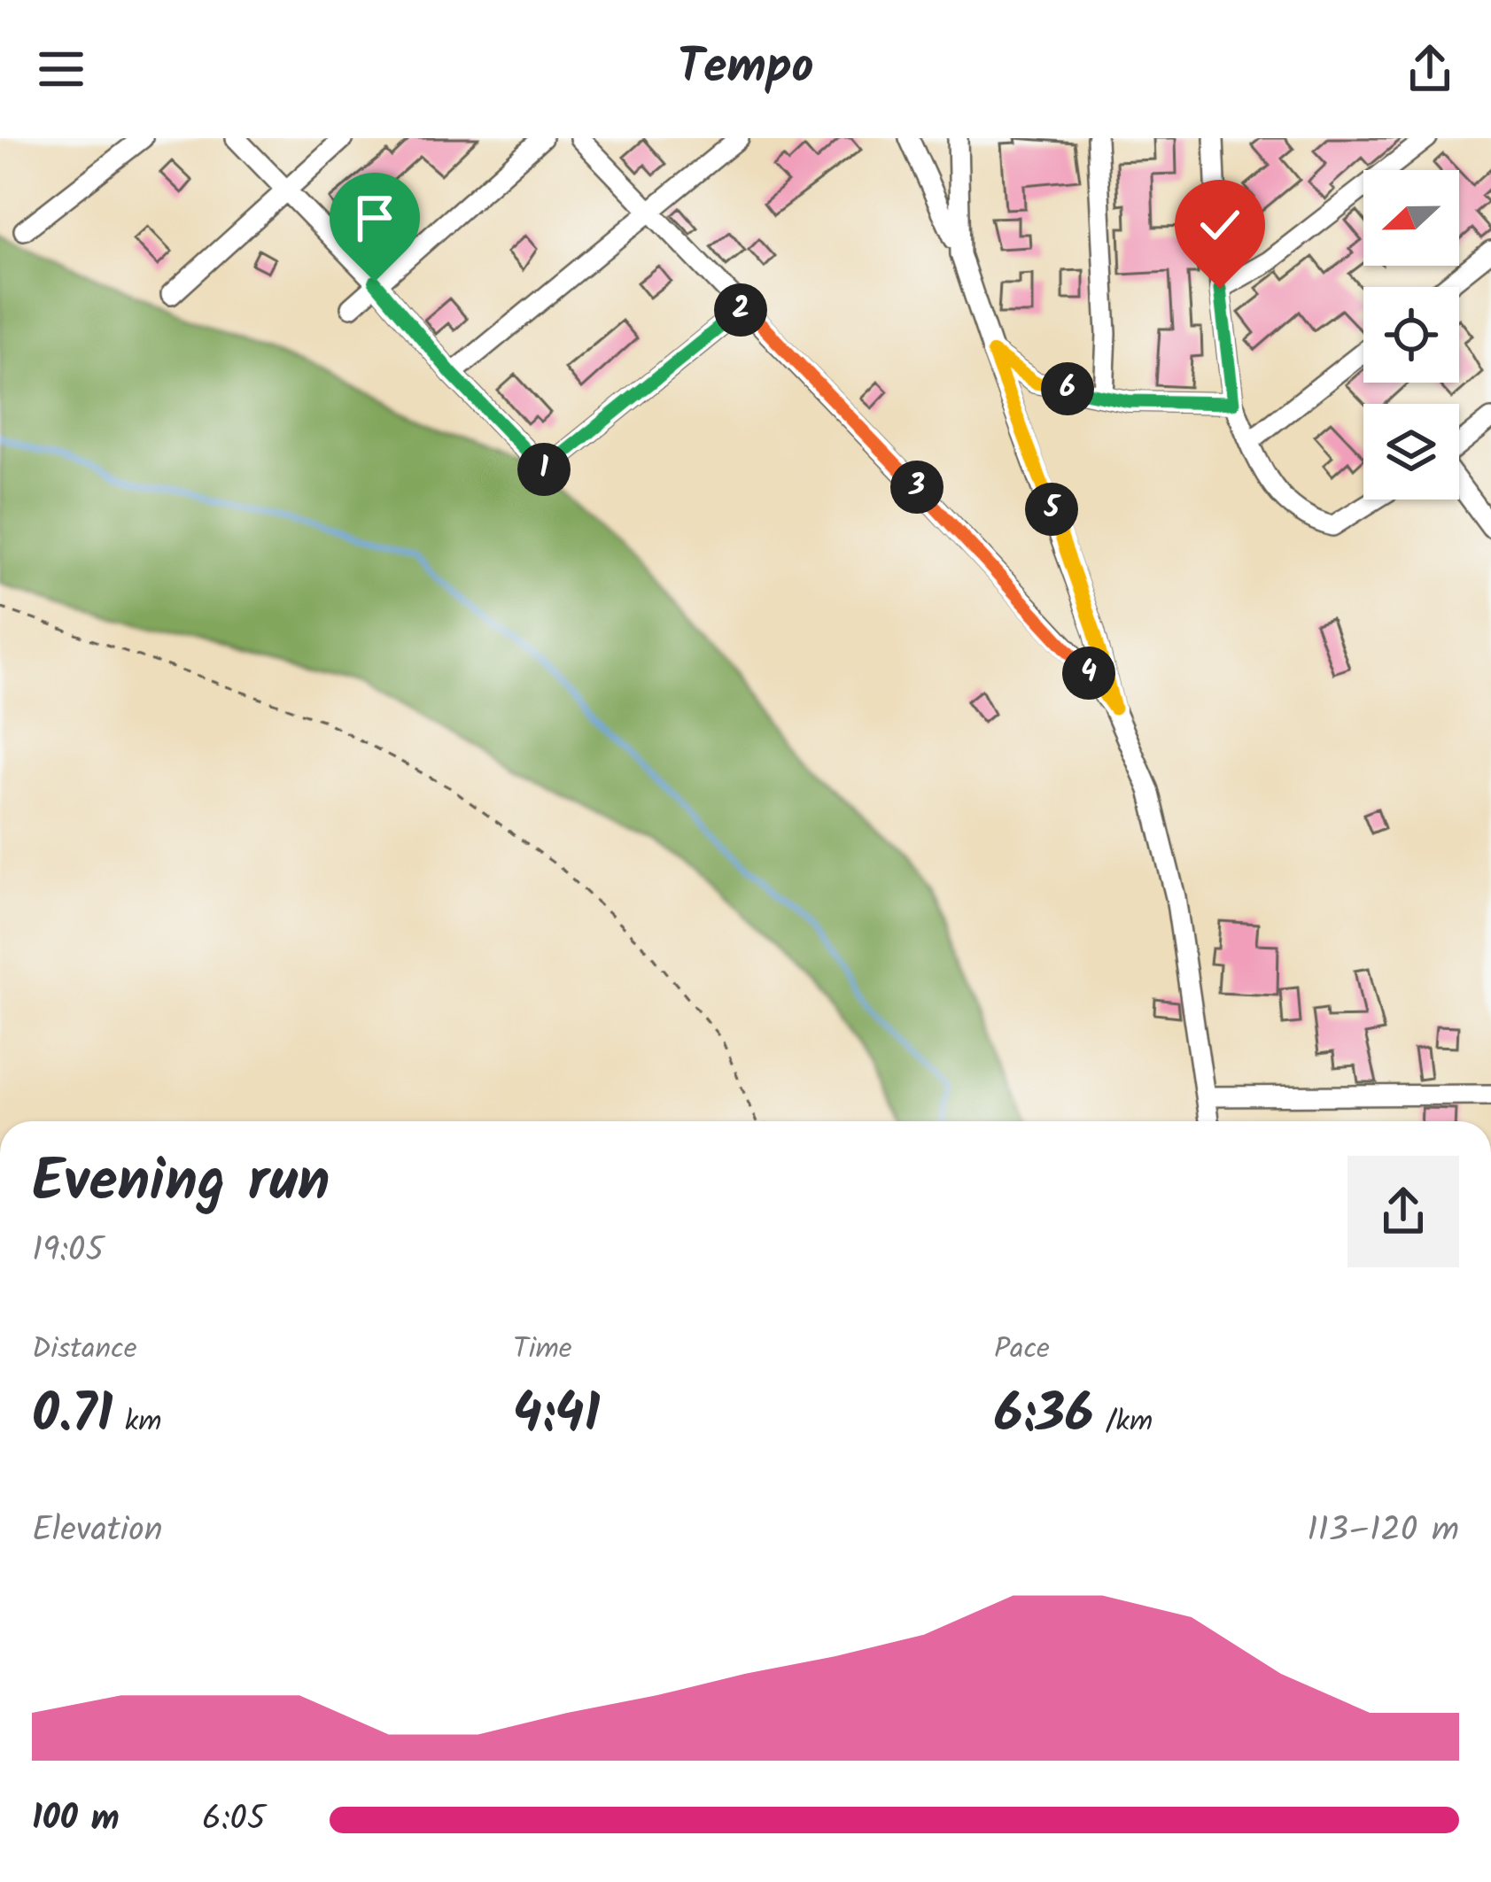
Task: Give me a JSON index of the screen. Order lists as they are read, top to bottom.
{
  "north": "left",
  "page": {
    "header": "Tempo",
    "pins": [
      "2",
      "6",
      "1",
      "3",
      "5",
      "4"
    ],
    "heading": ["Evening run", "19:05"],
    "stats": [
      ["Distance", "0.71 km"],
      ["Time", "4:41"],
      ["Pace", "6:36 /km"]
    ],
    "chart": ["Elevation", "113–120 m"],
    "list": [
      {
        "name": "100 m",
        "note": "6:05"
      }
    ]
  }
}
